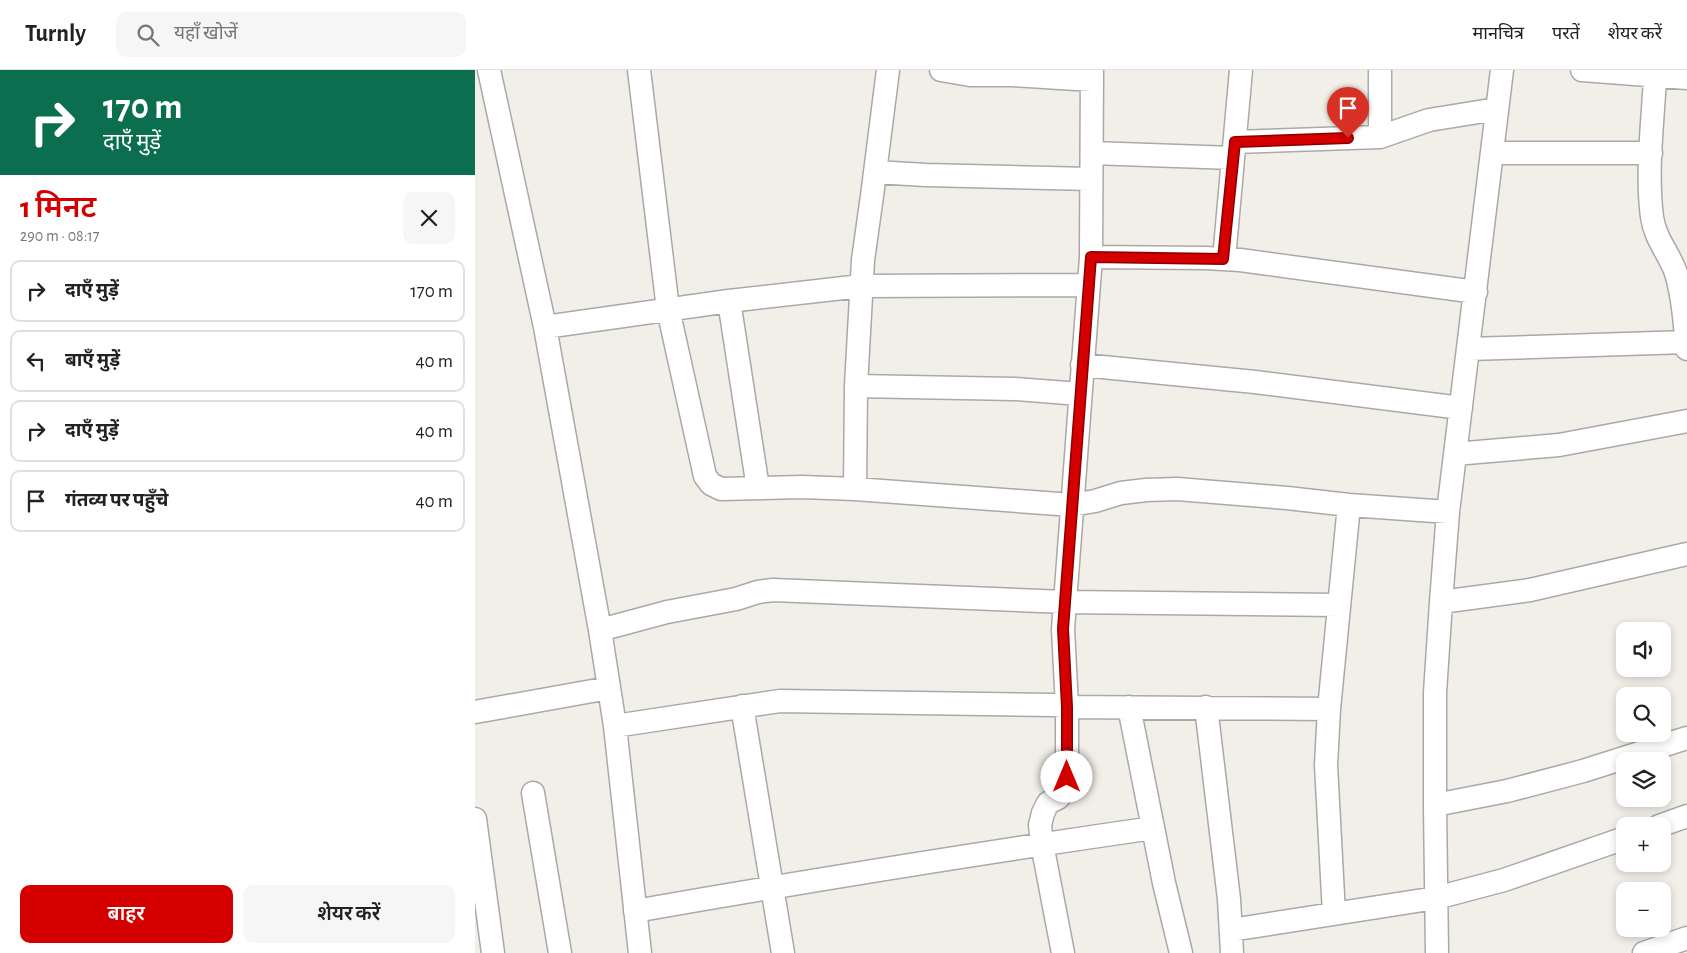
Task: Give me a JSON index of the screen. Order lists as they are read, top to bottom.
{
  "page": {
    "header": "Turnly",
    "search": "यहाँ खोजें",
    "nav": ["मानचित्र", "परतें", "शेयर करें"],
    "turn": ["170 m", "दाएँ मुड़ें"],
    "heading": ["1 मिनट", "290 m · 08:17"],
    "list": [
      {
        "name": "दाएँ मुड़ें",
        "value": "170 m"
      },
      {
        "name": "बाएँ मुड़ें",
        "value": "40 m"
      },
      {
        "name": "दाएँ मुड़ें",
        "value": "40 m"
      },
      {
        "name": "गंतव्य पर पहुँचे",
        "value": "40 m"
      }
    ],
    "map_buttons": ["+", "−"],
    "buttons": ["बाहर", "शेयर करें"]
  }
}
